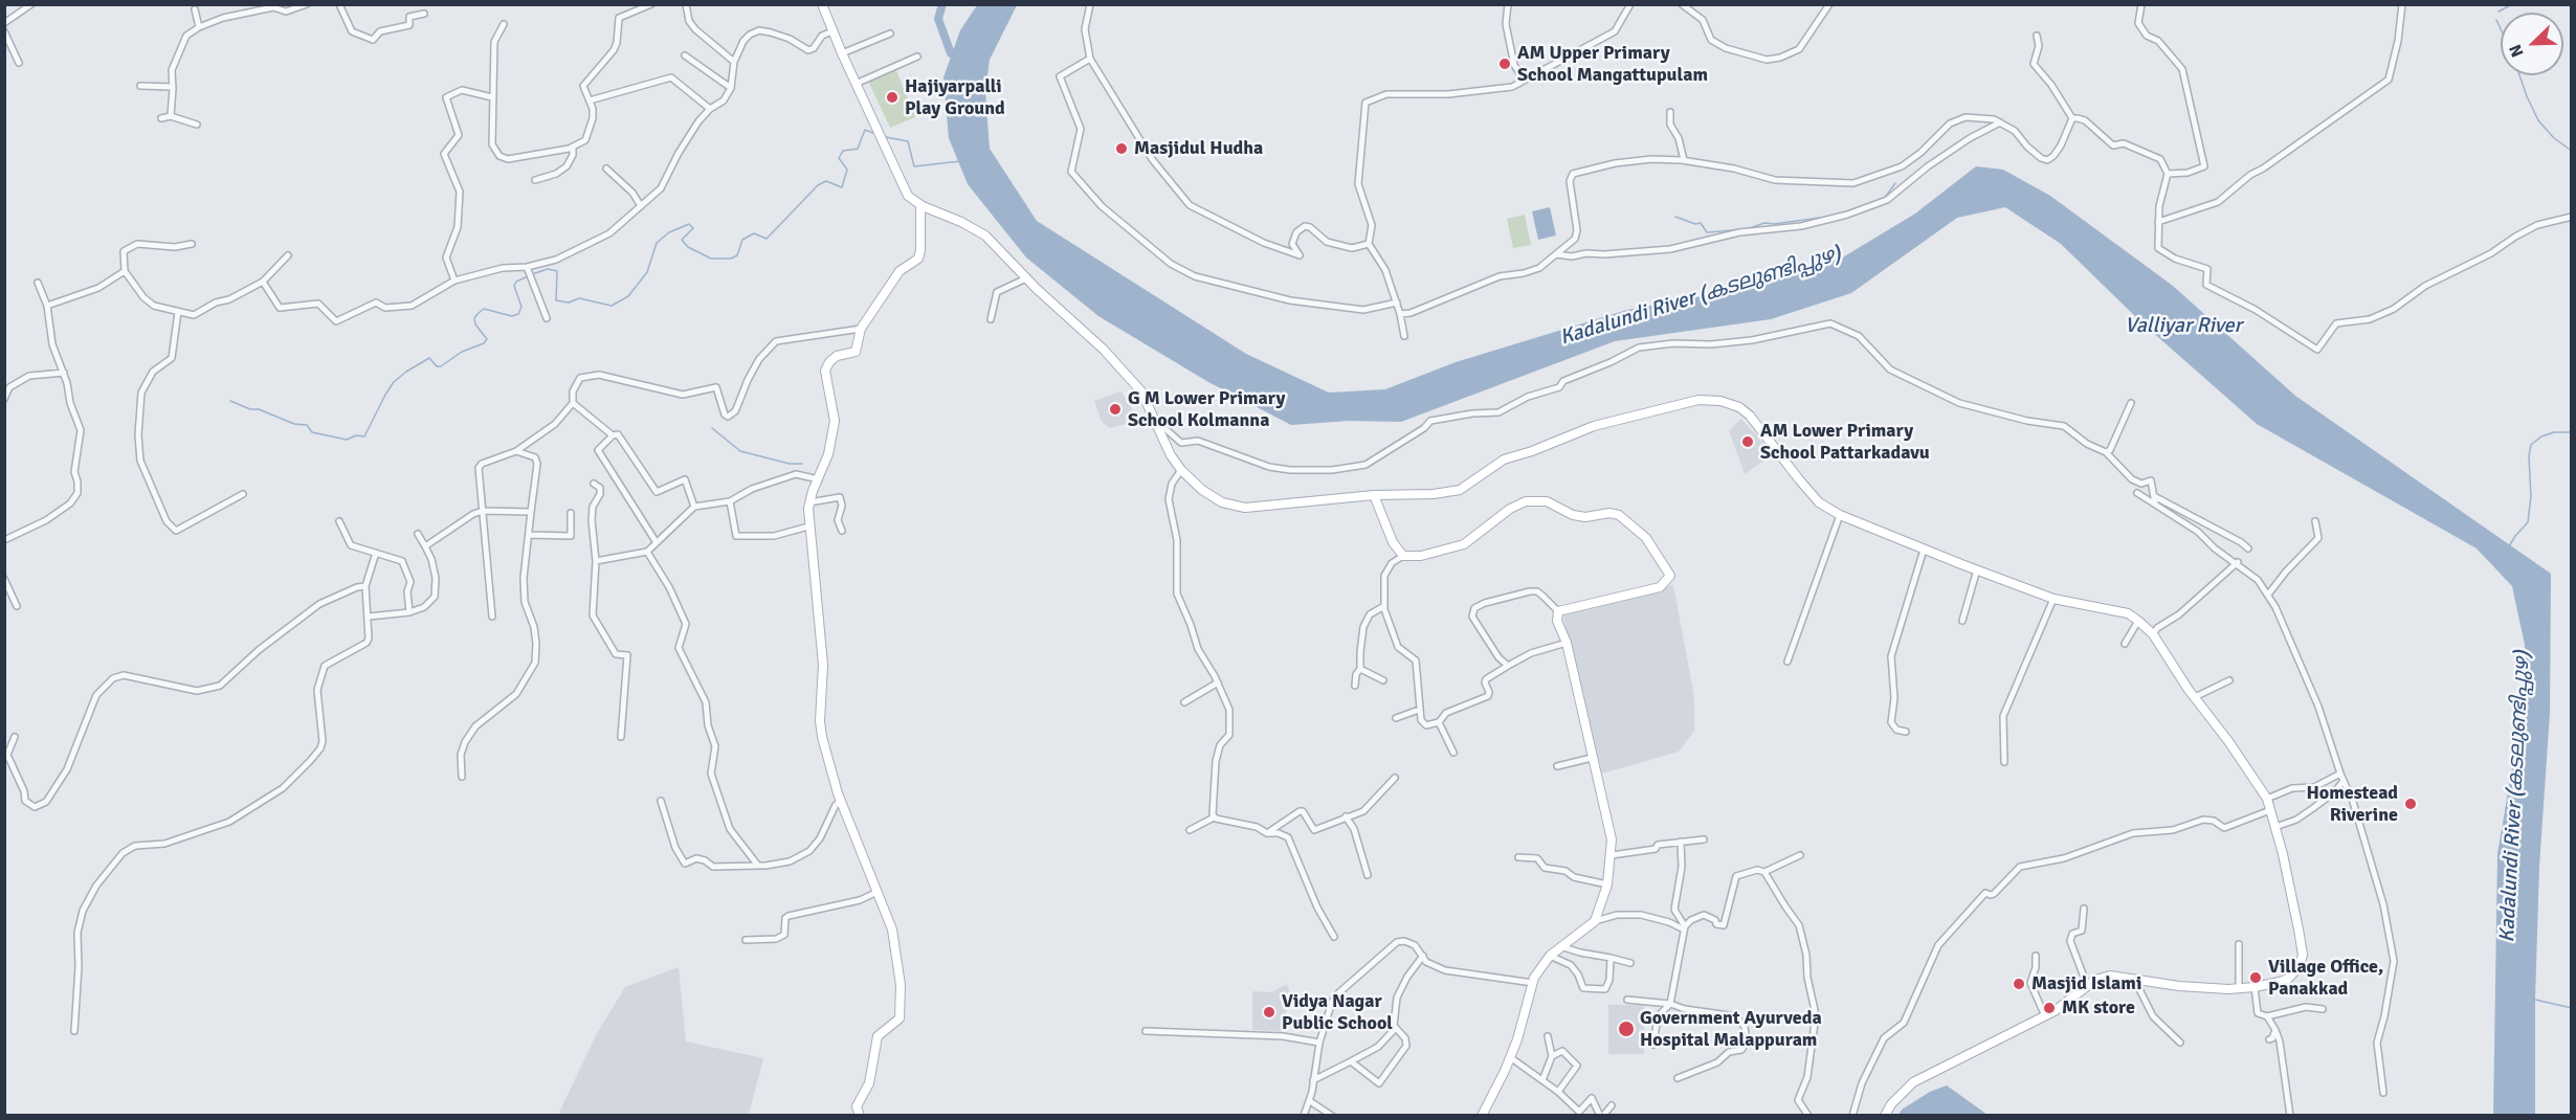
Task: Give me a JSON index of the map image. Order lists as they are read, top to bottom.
{
  "water": ["Kadalundi River (കടലുണ്ടിപ്പുഴ)", "Valliyar River"],
  "places": [
    "AM Upper Primary School Mangattupulam",
    "Hajiyarpalli Play Ground",
    "Masjidul Hudha",
    "G M Lower Primary School Kolmanna",
    "AM Lower Primary School Pattarkadavu",
    "Homestead Riverine",
    "Village Office, Panakkad",
    "Masjid Islami",
    "MK store",
    "Vidya Nagar Public School",
    "Government Ayurveda Hospital Malappuram"
  ],
  "north": "bottom left"
}
